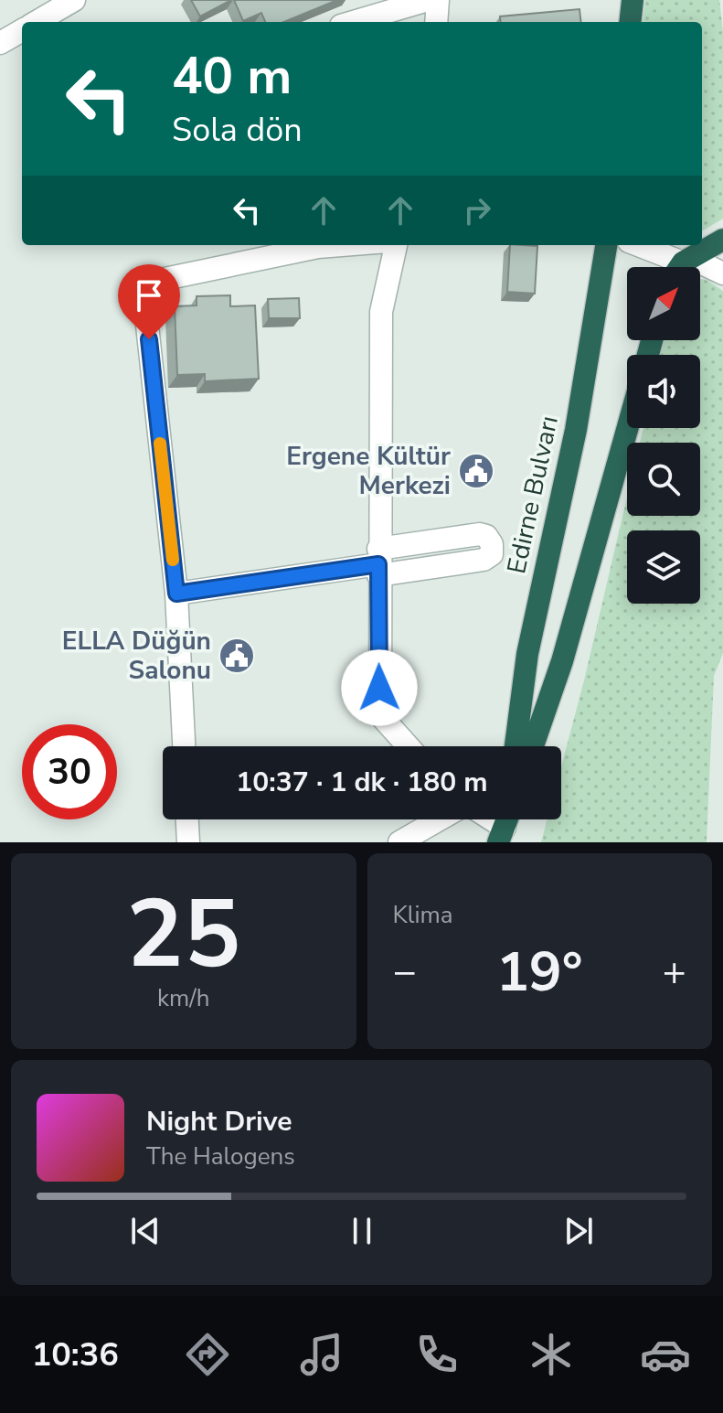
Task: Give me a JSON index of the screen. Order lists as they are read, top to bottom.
{
  "streets": {
    "highway": ["Edirne Bulvarı"]
  },
  "places": {
    "public building": ["Ergene Kültür Merkezi", "ELLA Düğün Salonu"]
  },
  "north": "top right",
  "page": {
    "turn": ["40 m", "Sola dön"],
    "limit": "30",
    "trip": "10:37 · 1 dk · 180 m",
    "tile": [
      ["25", "km/h"],
      "Klima"
    ],
    "heat": ["−", "19°", "+"],
    "song": ["Night Drive", "The Halogens"],
    "tabs": "10:36"
  }
}
